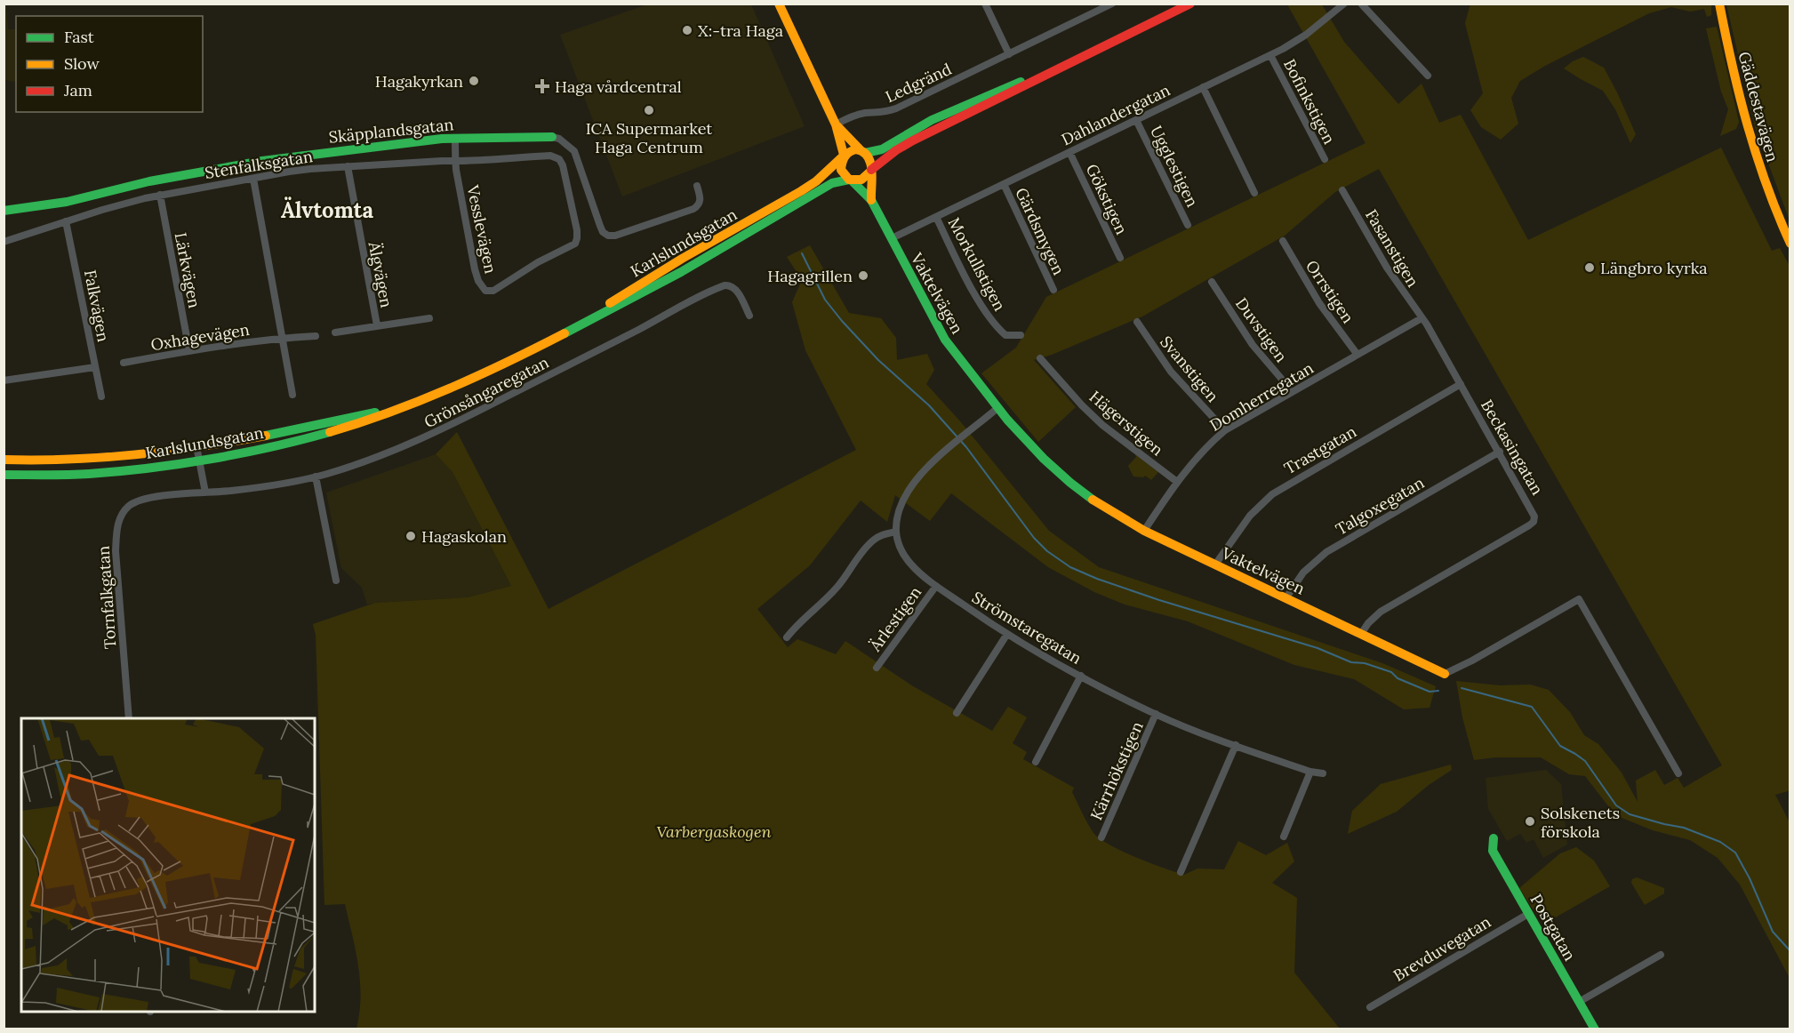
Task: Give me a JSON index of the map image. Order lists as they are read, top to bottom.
{
  "streets": {
    "main road": [
      "Gäddestavägen",
      "Skäpplandsgatan",
      "Karlslundsgatan",
      "Vaktelvägen",
      "Postgatan"
    ],
    "street": [
      "Ledgränd",
      "Bofinkstigen",
      "Dahlandergatan",
      "Stenfalksgatan",
      "Ugglestigen",
      "Gökstigen",
      "Vesslevägen",
      "Gärdsmygen",
      "Fasanstigen",
      "Morkullstigen",
      "Lärkvägen",
      "Älgvägen",
      "Orrstigen",
      "Falkvägen",
      "Duvstigen",
      "Oxhagevägen",
      "Svanstigen",
      "Grönsångaregatan",
      "Domherregatan",
      "Hägerstigen",
      "Beckasingatan",
      "Trastgatan",
      "Talgoxegatan",
      "Tornfalkgatan",
      "Ärlestigen",
      "Strömstaregatan",
      "Kärrhökstigen",
      "Brevduvegatan"
    ]
  },
  "crossings": [
    ["Bofinkstigen", "Dahlandergatan"],
    ["Dahlandergatan", "Ugglestigen"],
    ["Dahlandergatan", "Gökstigen"],
    ["Dahlandergatan", "Gärdsmygen"],
    ["Dahlandergatan", "Morkullstigen"],
    ["Dahlandergatan", "Vaktelvägen"],
    ["Skäpplandsgatan", "Vesslevägen"],
    ["Stenfalksgatan", "Vesslevägen"],
    ["Stenfalksgatan", "Lärkvägen"],
    ["Stenfalksgatan", "Älgvägen"],
    ["Stenfalksgatan", "Falkvägen"],
    ["Karlslundsgatan", "Vaktelvägen"],
    ["Fasanstigen", "Domherregatan"],
    ["Fasanstigen", "Beckasingatan"],
    ["Lärkvägen", "Oxhagevägen"],
    ["Orrstigen", "Domherregatan"],
    ["Vaktelvägen", "Domherregatan"],
    ["Vaktelvägen", "Beckasingatan"],
    ["Vaktelvägen", "Trastgatan"],
    ["Vaktelvägen", "Talgoxegatan"],
    ["Duvstigen", "Domherregatan"],
    ["Svanstigen", "Domherregatan"],
    ["Grönsångaregatan", "Tornfalkgatan"],
    ["Domherregatan", "Hägerstigen"],
    ["Domherregatan", "Beckasingatan"],
    ["Beckasingatan", "Trastgatan"],
    ["Beckasingatan", "Talgoxegatan"],
    ["Ärlestigen", "Strömstaregatan"],
    ["Strömstaregatan", "Kärrhökstigen"],
    ["Postgatan", "Brevduvegatan"]
  ],
  "districts": ["Älvtomta"],
  "parks": ["Varbergaskogen"],
  "places": {
    "other": [
      "X:-tra Haga",
      "Hagakyrkan",
      "ICA Supermarket Haga Centrum",
      "Längbro kyrka",
      "Hagagrillen",
      "Hagaskolan",
      "Solskenets förskola"
    ],
    "health": ["Haga vårdcentral"]
  },
  "legend": ["Fast", "Slow", "Jam"]
}
